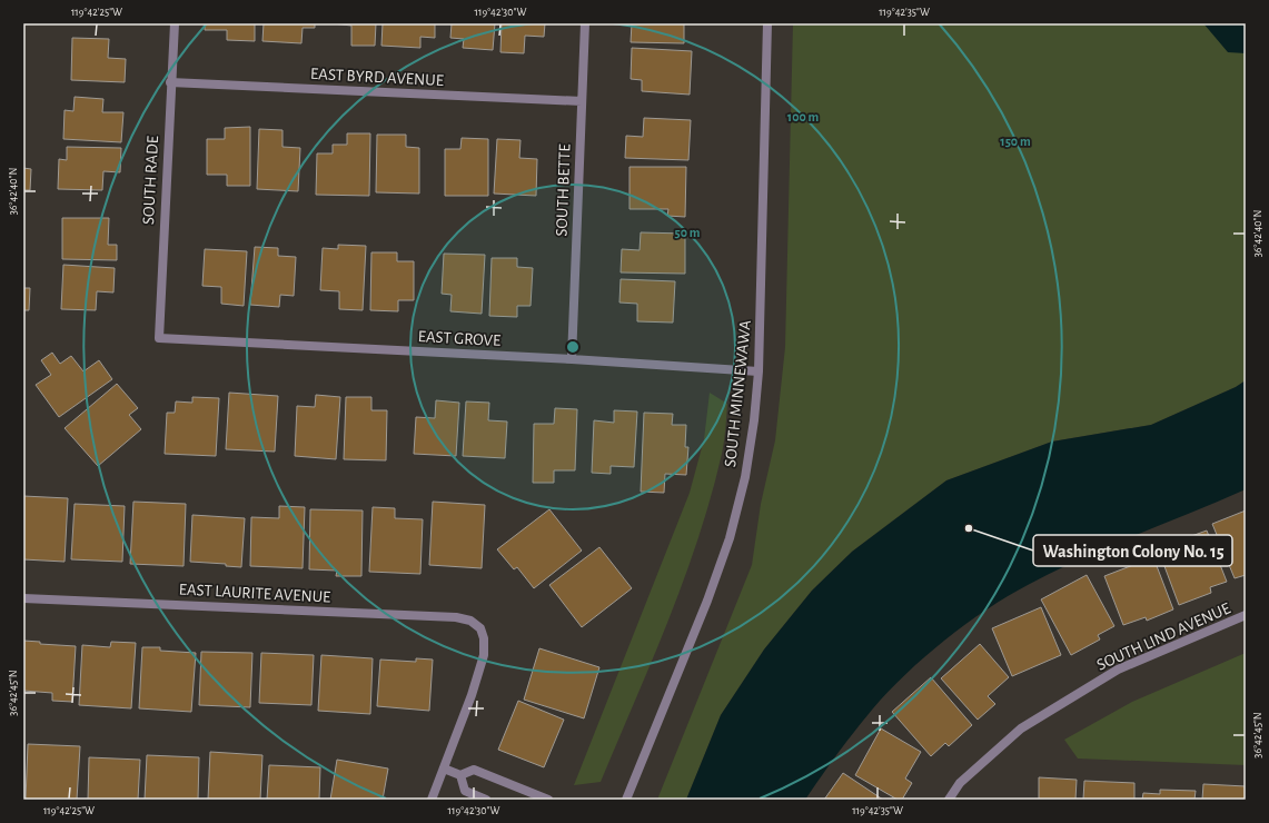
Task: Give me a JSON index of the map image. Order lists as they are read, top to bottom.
{
  "streets": {
    "street": [
      "EAST BYRD AVENUE",
      "SOUTH RADE",
      "SOUTH BETTE",
      "EAST GROVE",
      "SOUTH MINNEWAWA",
      "EAST LAURITE AVENUE",
      "SOUTH LIND AVENUE"
    ]
  },
  "crossings": [
    ["EAST BYRD AVENUE", "SOUTH RADE"],
    ["EAST BYRD AVENUE", "SOUTH BETTE"],
    ["SOUTH RADE", "EAST GROVE"],
    ["SOUTH BETTE", "EAST GROVE"],
    ["EAST GROVE", "SOUTH MINNEWAWA"]
  ],
  "places": ["Washington Colony No. 15"],
  "coordinates": [
    "119°42'25\"W",
    "119°42'30\"W",
    "119°42'35\"W",
    "36°42'40\"N",
    "36°42'45\"N"
  ],
  "rings": ["100 m", "150 m", "50 m"]
}
